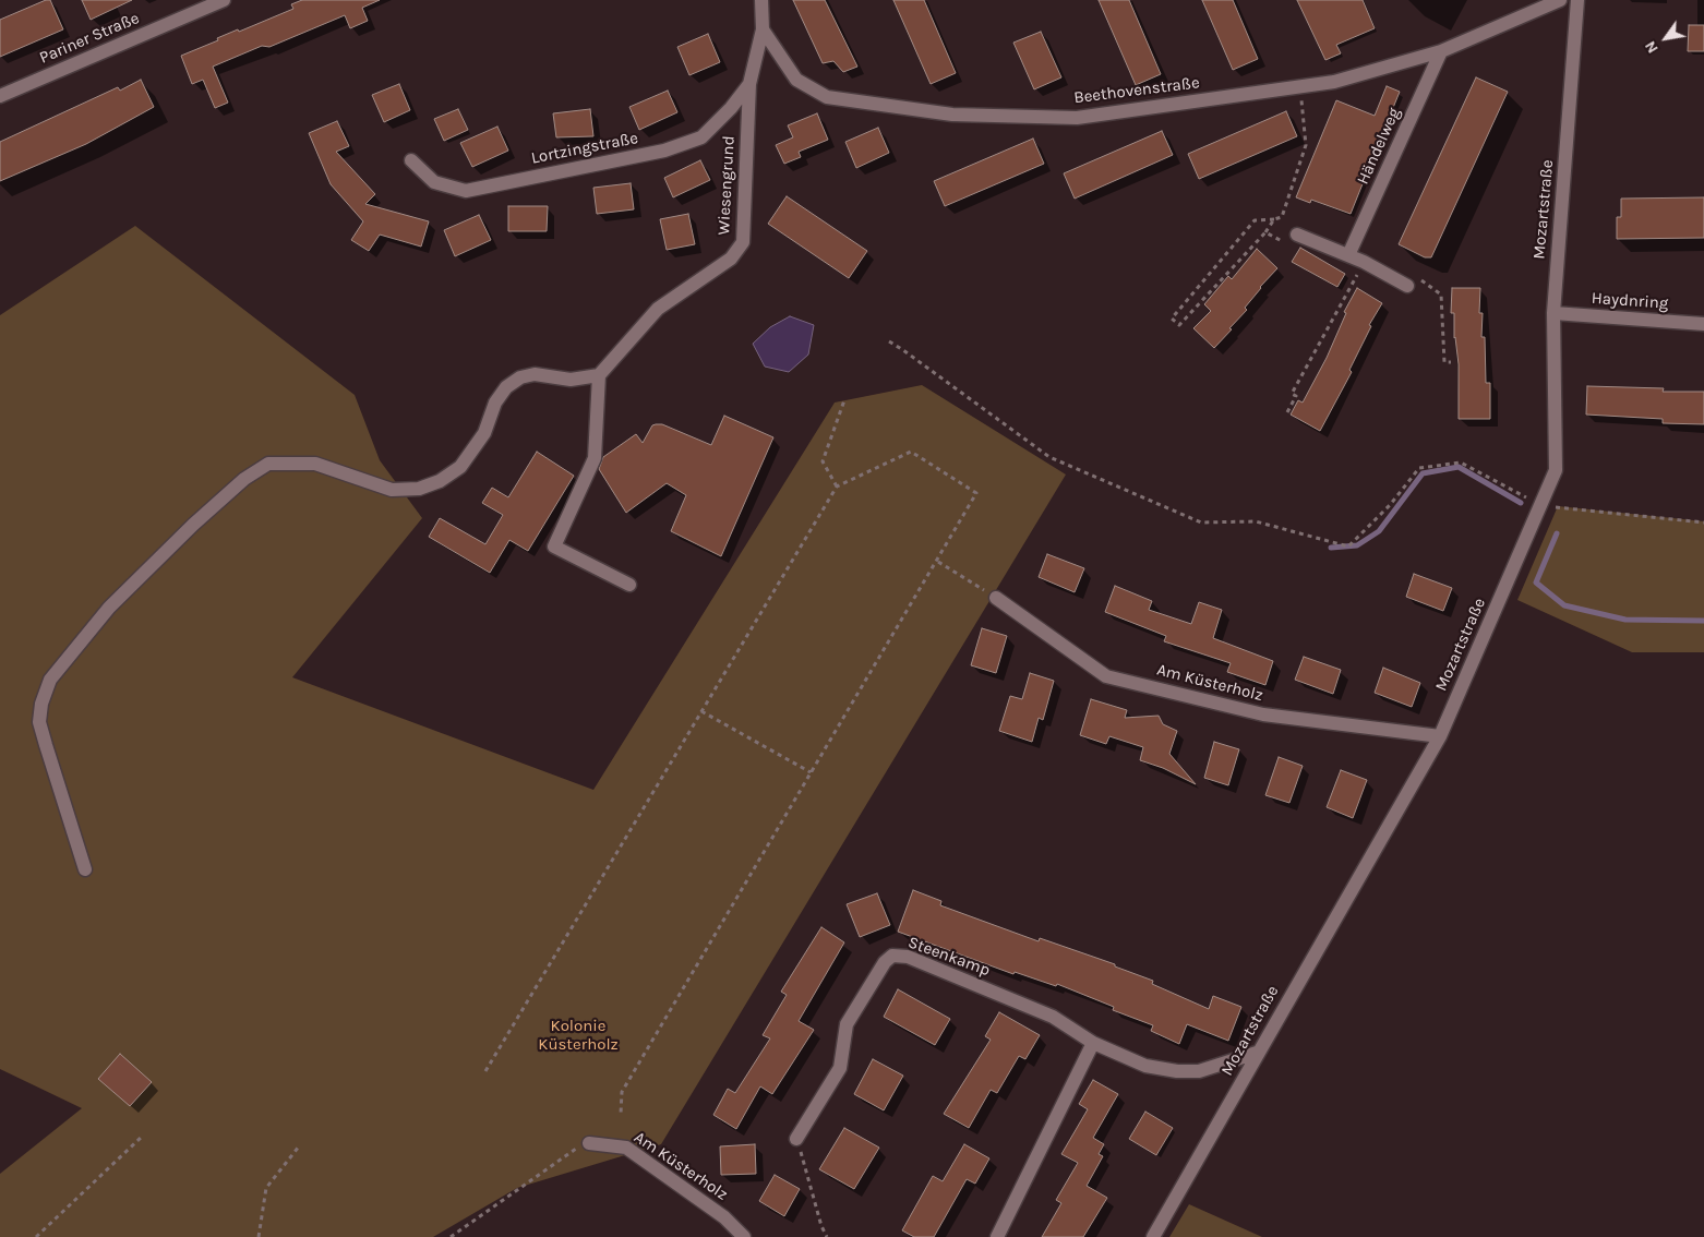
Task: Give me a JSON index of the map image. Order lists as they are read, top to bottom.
{
  "streets": {
    "street": [
      "Pariner Straße",
      "Beethovenstraße",
      "Händelweg",
      "Lortzingstraße",
      "Wiesengrund",
      "Mozartstraße",
      "Haydnring",
      "Am Küsterholz",
      "Steenkamp"
    ]
  },
  "crossings": [
    ["Beethovenstraße", "Händelweg"],
    ["Beethovenstraße", "Wiesengrund"],
    ["Lortzingstraße", "Wiesengrund"],
    ["Mozartstraße", "Haydnring"],
    ["Mozartstraße", "Am Küsterholz"],
    ["Mozartstraße", "Steenkamp"]
  ],
  "parks": ["Kolonie Küsterholz"],
  "north": "bottom left"
}
